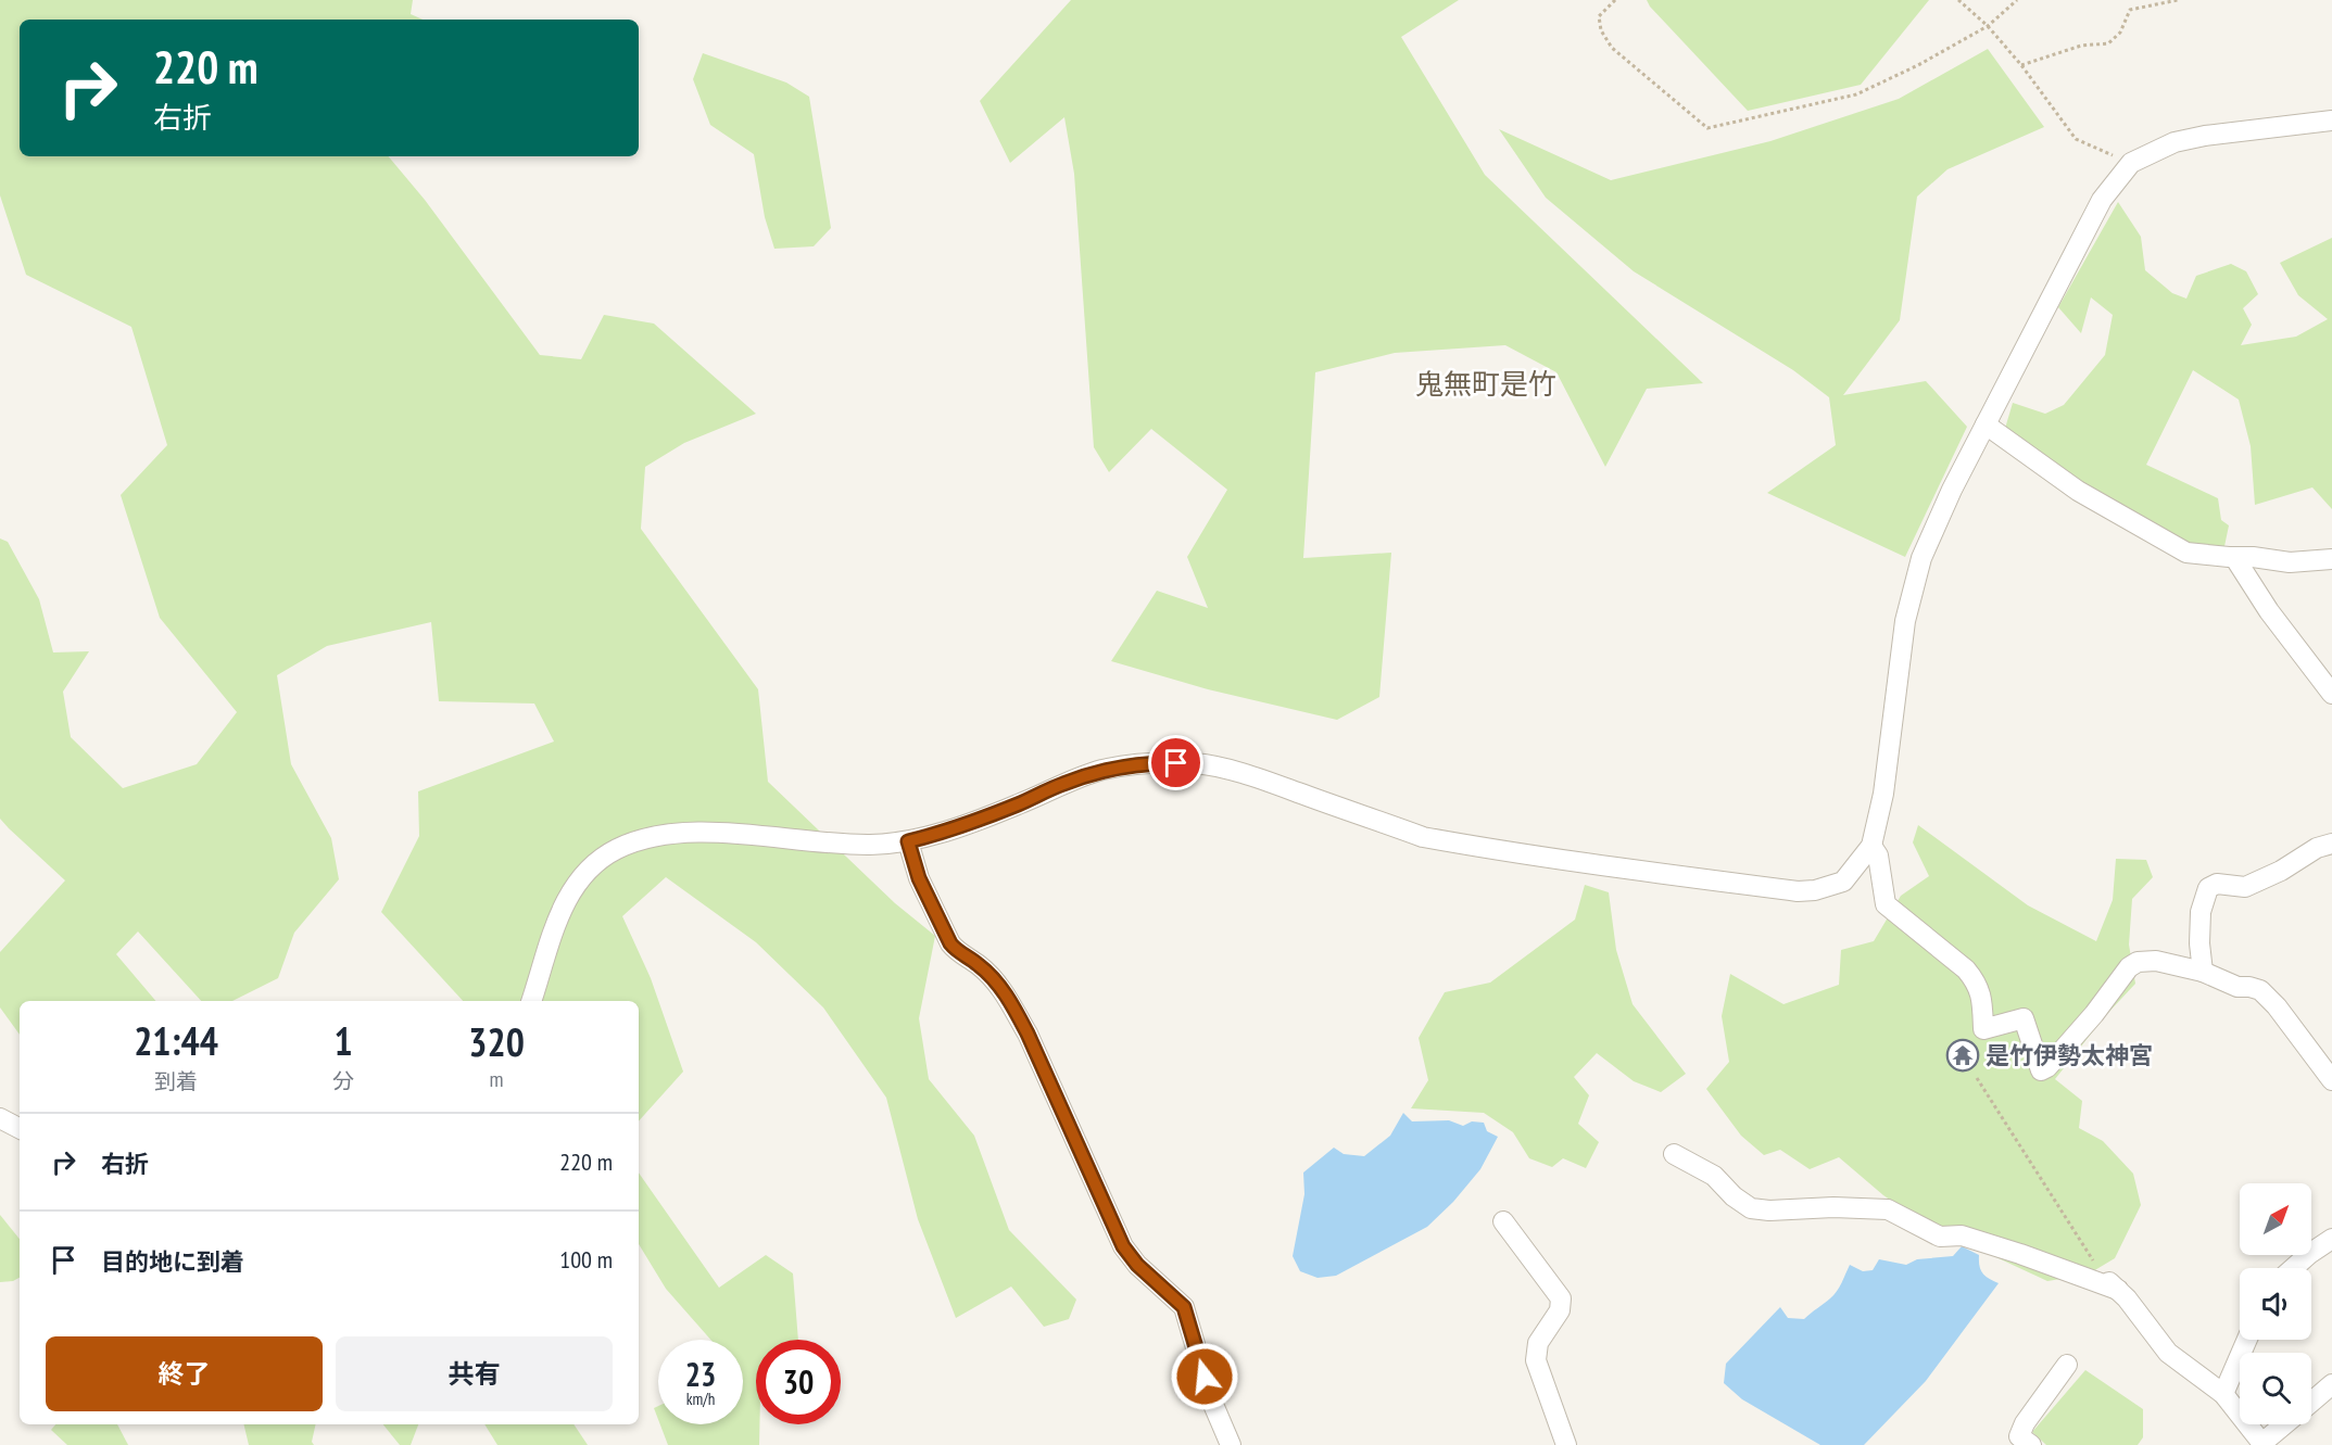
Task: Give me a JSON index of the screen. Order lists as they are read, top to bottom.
{
  "districts": ["鬼無町是竹"],
  "places": {
    "temple": ["是竹伊勢太神宮"]
  },
  "north": "top right",
  "page": {
    "turn": ["220 m", "右折"],
    "eta": [
      "21:44",
      "到着",
      "1",
      "分",
      "320",
      "m"
    ],
    "list": [
      {
        "name": "右折",
        "value": "220 m"
      },
      {
        "name": "目的地に到着",
        "value": "100 m"
      }
    ],
    "buttons": ["終了", "共有"],
    "speed": "23 km/h",
    "limit": "30"
  }
}
